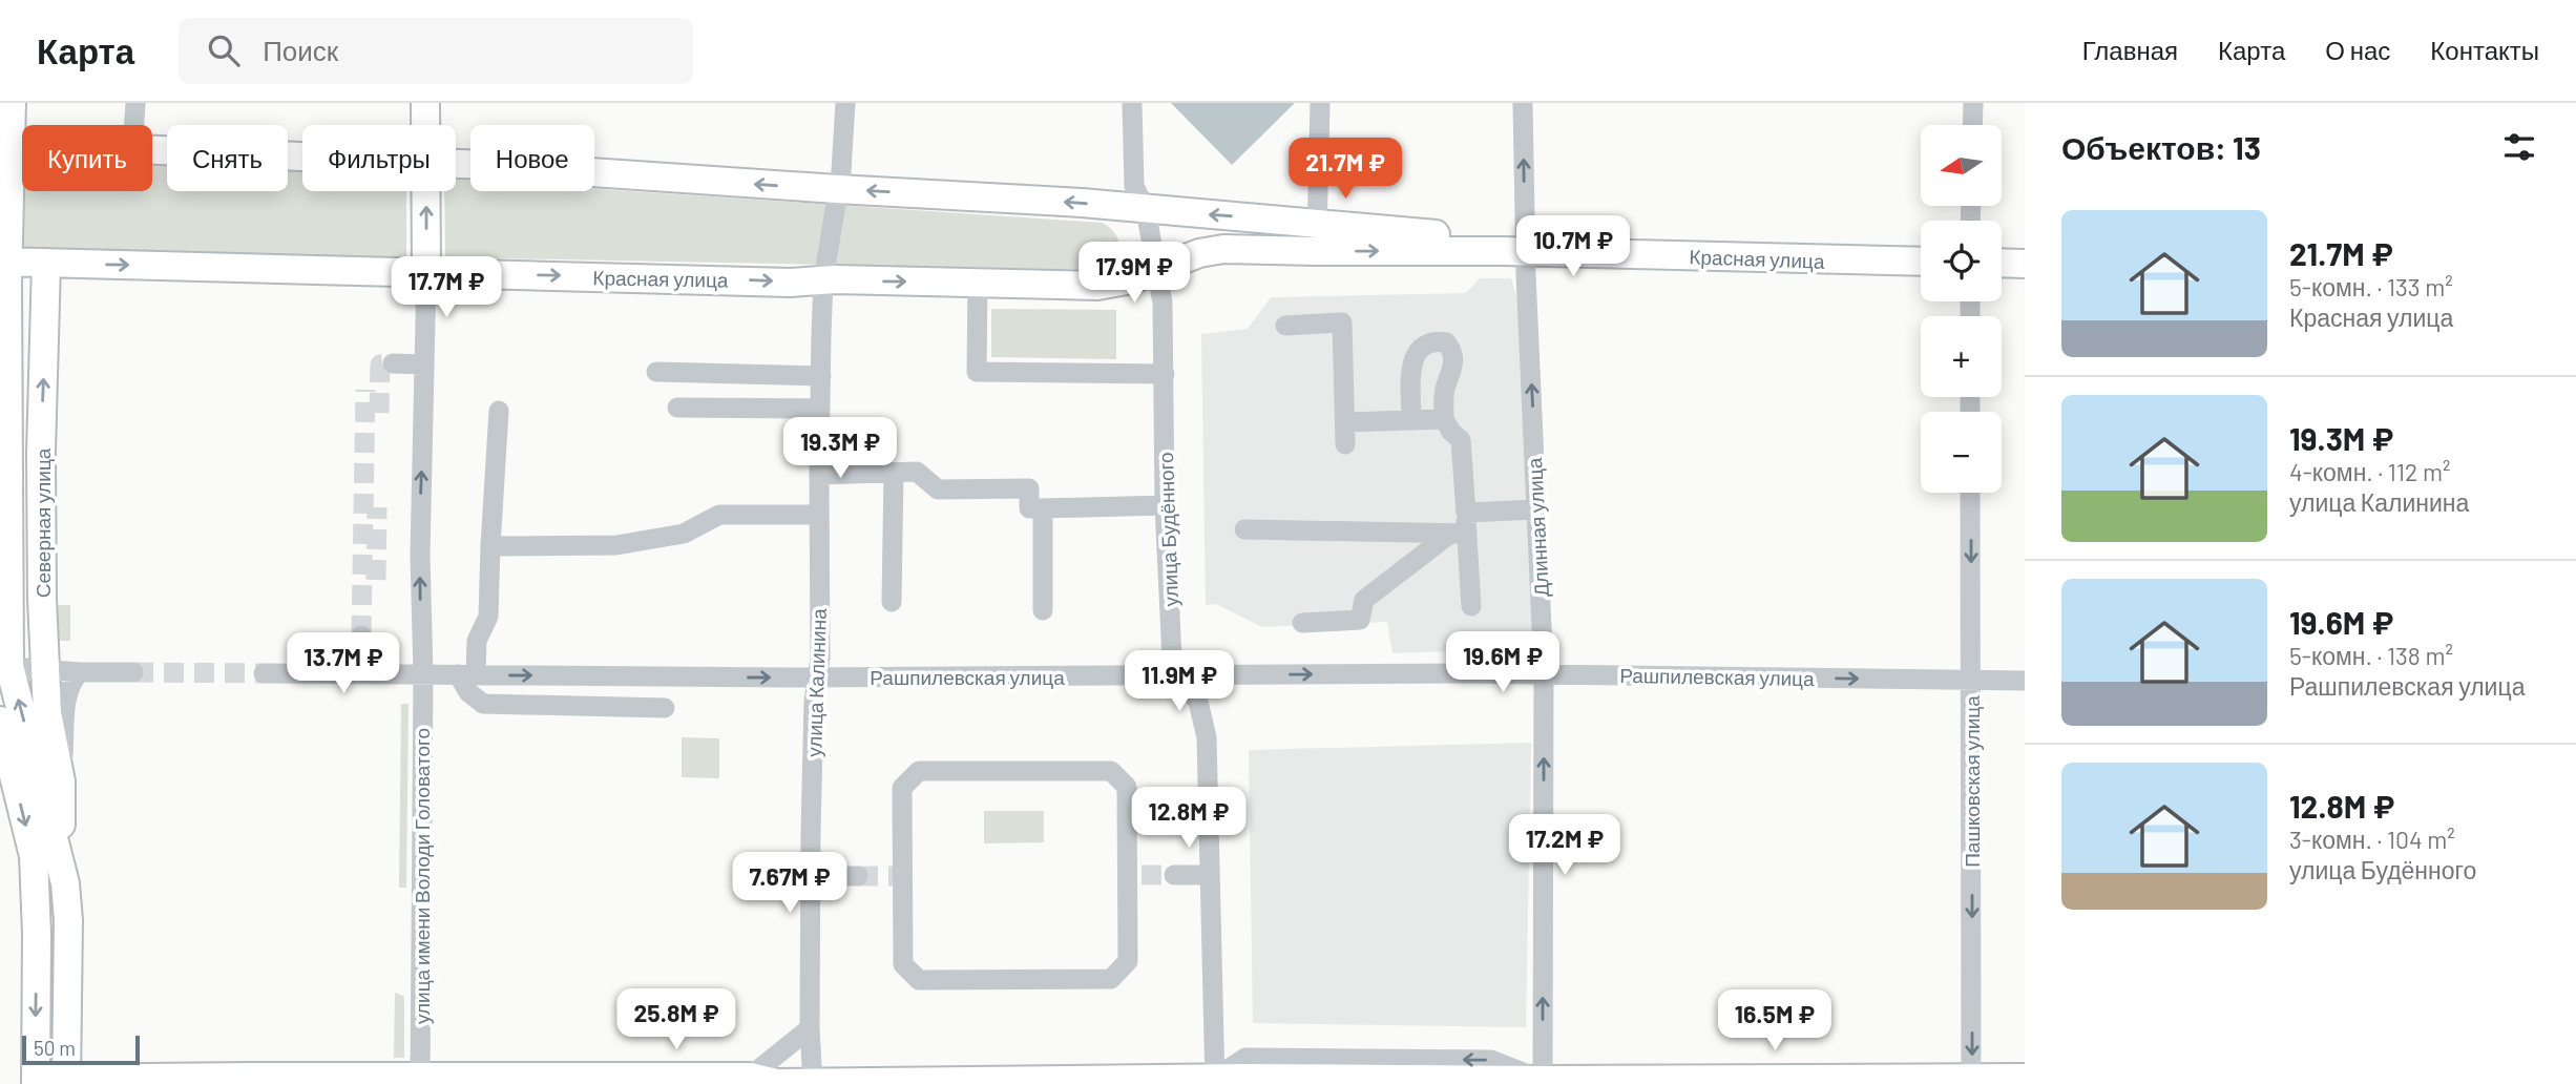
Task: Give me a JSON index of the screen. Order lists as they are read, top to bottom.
{
  "streets": {
    "main road": ["Красная улица", "Северная улица", "улица имени Володи Головатого"],
    "street": [
      "Длинная улица",
      "улица Будённого",
      "Рашпилевская улица",
      "улица Калинина",
      "Пашковская улица"
    ]
  },
  "crossings": [
    ["Красная улица", "Северная улица"],
    ["Красная улица", "Длинная улица"],
    ["Красная улица", "улица Будённого"],
    ["Красная улица", "улица Калинина"],
    ["Красная улица", "улица имени Володи Головатого"],
    ["Длинная улица", "Рашпилевская улица"],
    ["улица Будённого", "Рашпилевская улица"],
    ["Рашпилевская улица", "улица Калинина"],
    ["Рашпилевская улица", "Пашковская улица"],
    ["Рашпилевская улица", "улица имени Володи Головатого"]
  ],
  "one_way": ["Длинная улица", "Пашковская улица", "улица имени Володи Головатого"],
  "scale_bar": "50 m",
  "north": "left",
  "page": {
    "header": "Карта",
    "search": "Поиск",
    "nav": [
      "Главная",
      "Карта",
      "О нас",
      "Контакты"
    ],
    "heading": "Объектов: 13",
    "map_buttons": ["+", "−"],
    "chip": [
      "Купить",
      "Снять",
      "Фильтры",
      "Новое"
    ],
    "price": [
      "21.7M ₽",
      "10.7M ₽",
      "17.9M ₽",
      "17.7M ₽",
      "19.3M ₽",
      "19.6M ₽",
      "13.7M ₽",
      "11.9M ₽",
      "12.8M ₽",
      "17.2M ₽",
      "7.67M ₽",
      "25.8M ₽",
      "16.5M ₽"
    ],
    "list": [
      {
        "name": "21.7M ₽",
        "note": "5-комн. · 133 m² · Красная улица"
      },
      {
        "name": "19.3M ₽",
        "note": "4-комн. · 112 m² · улица Калинина"
      },
      {
        "name": "19.6M ₽",
        "note": "5-комн. · 138 m² · Рашпилевская улица"
      },
      {
        "name": "12.8M ₽",
        "note": "3-комн. · 104 m² · улица Будённого"
      }
    ],
    "scale": "50 m"
  }
}
